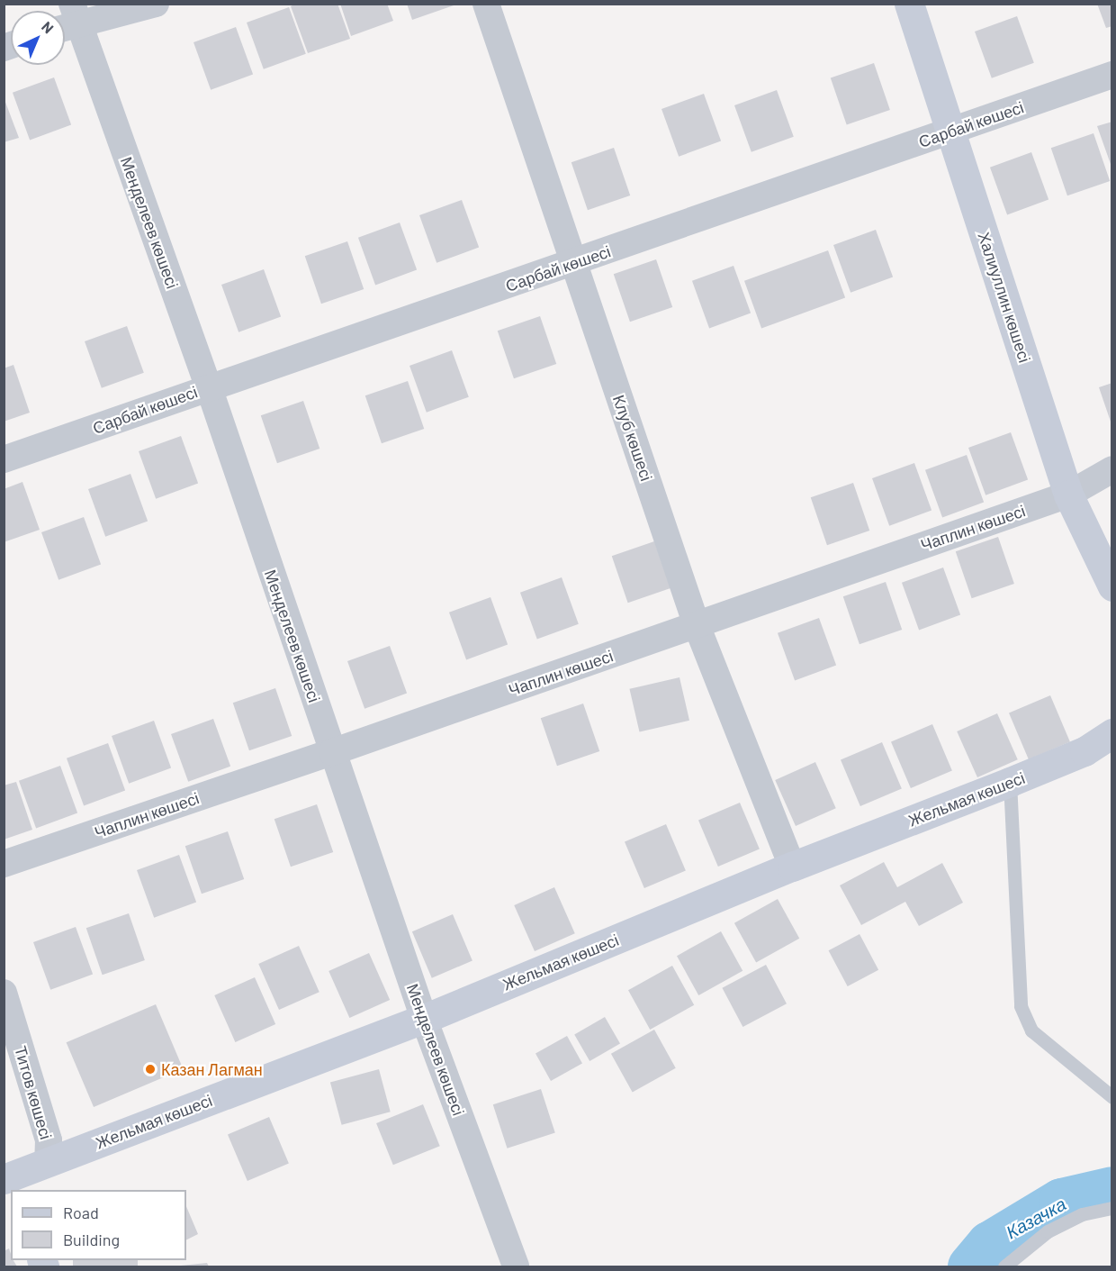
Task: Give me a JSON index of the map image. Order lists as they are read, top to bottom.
{
  "streets": {
    "street": [
      "Сарбай көшесі",
      "Менделеев көшесі",
      "Халиуллин көшесі",
      "Клуб көшесі",
      "Чаплин көшесі",
      "Жельмая көшесі",
      "Титов көшесі"
    ]
  },
  "crossings": [
    ["Сарбай көшесі", "Менделеев көшесі"],
    ["Сарбай көшесі", "Халиуллин көшесі"],
    ["Сарбай көшесі", "Клуб көшесі"],
    ["Менделеев көшесі", "Чаплин көшесі"],
    ["Менделеев көшесі", "Жельмая көшесі"],
    ["Халиуллин көшесі", "Чаплин көшесі"],
    ["Клуб көшесі", "Чаплин көшесі"],
    ["Клуб көшесі", "Жельмая көшесі"],
    ["Жельмая көшесі", "Титов көшесі"]
  ],
  "water": ["Казачка"],
  "places": ["Казан Лагман"],
  "legend": ["Road", "Building"],
  "north": "top right"
}
